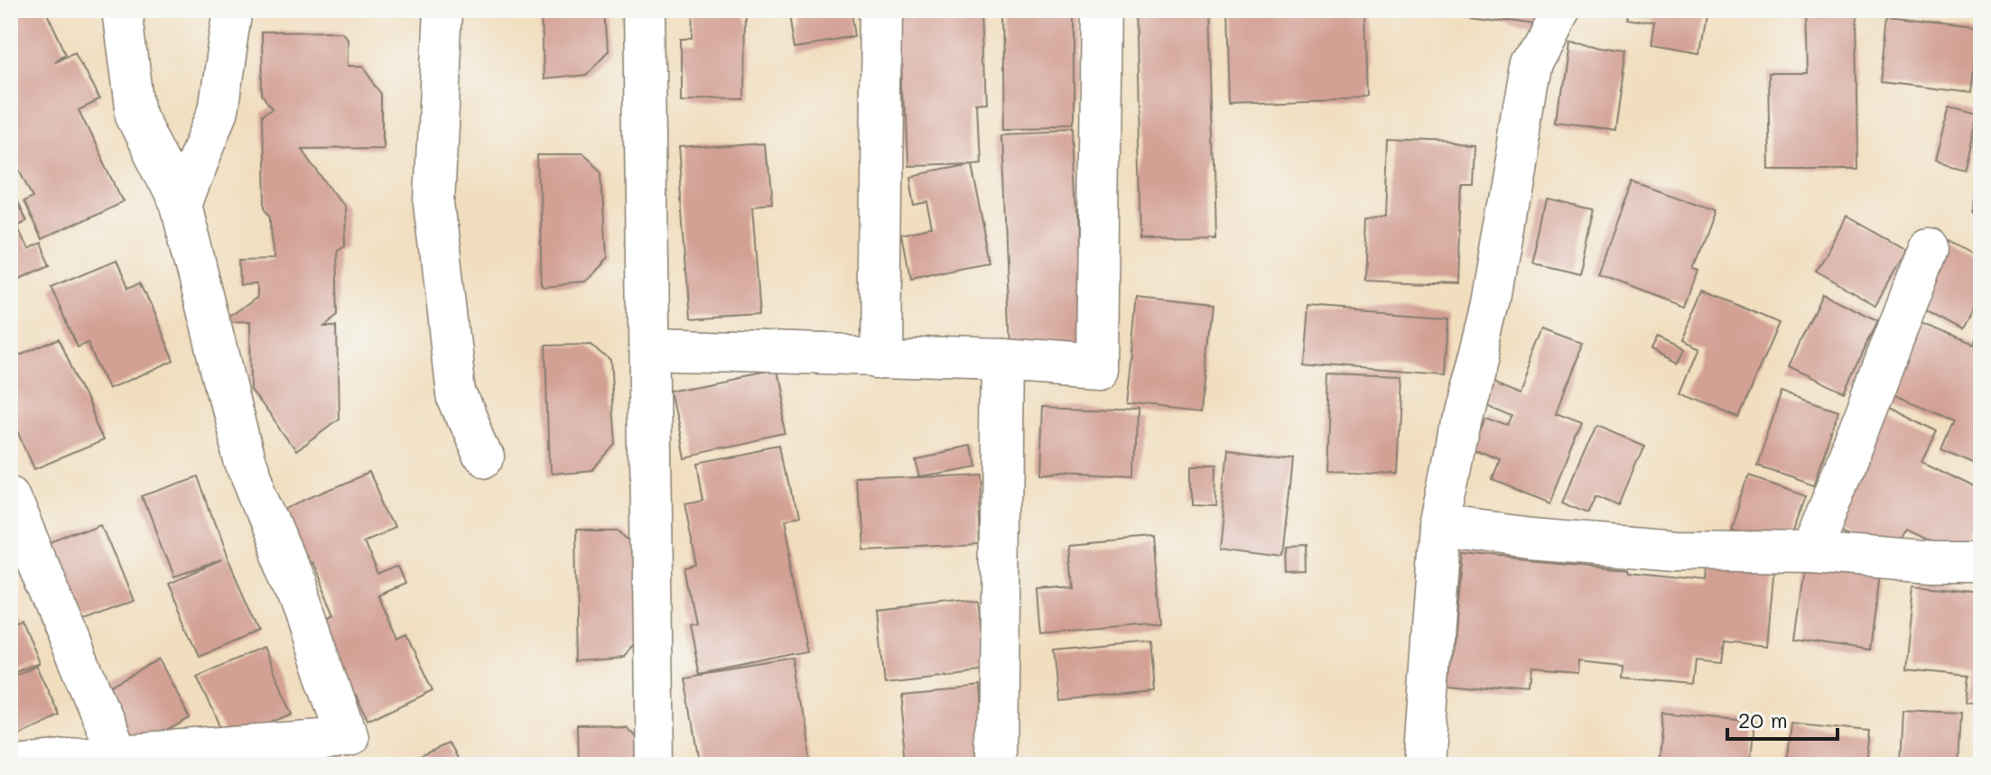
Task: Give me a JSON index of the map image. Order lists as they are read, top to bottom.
{
  "scale_bar": "20 m"
}
